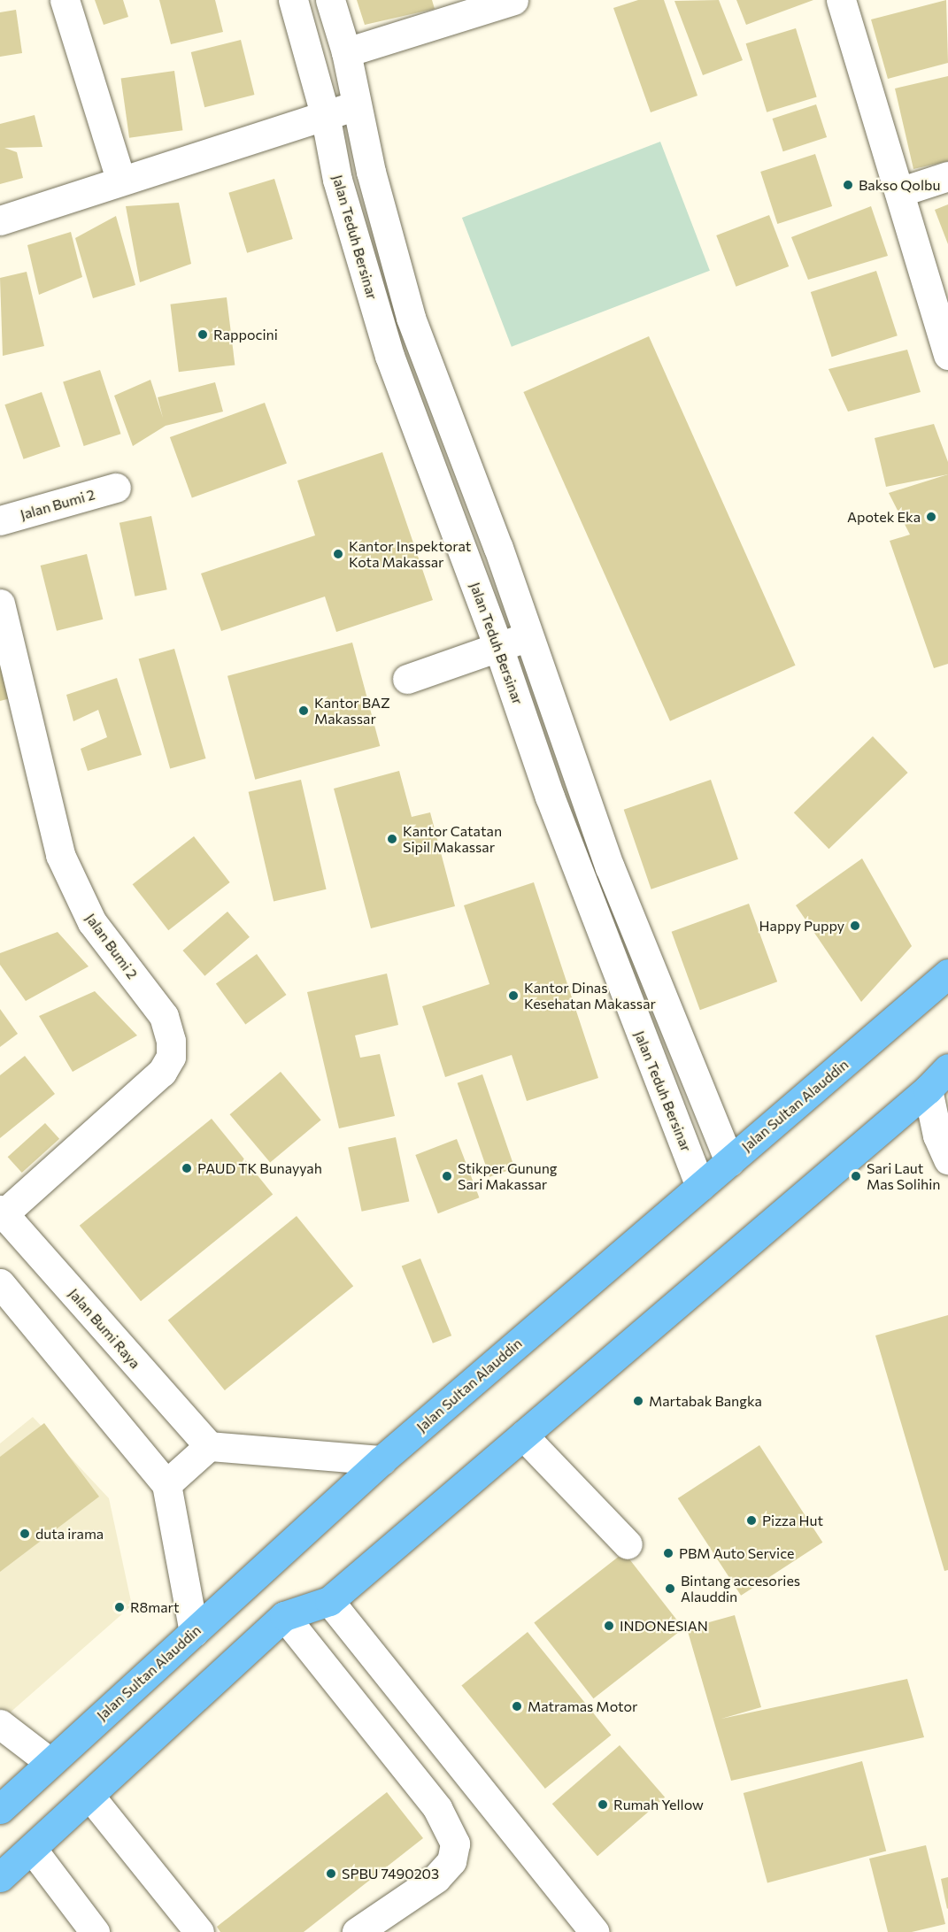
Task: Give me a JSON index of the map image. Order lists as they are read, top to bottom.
{
  "streets": {
    "highway": ["Jalan Sultan Alauddin"],
    "street": ["Jalan Teduh Bersinar", "Jalan Bumi 2", "Jalan Bumi Raya"]
  },
  "crossings": [
    ["Jalan Teduh Bersinar", "Jalan Sultan Alauddin"],
    ["Jalan Bumi 2", "Jalan Bumi Raya"]
  ],
  "places": [
    "Bakso Qolbu",
    "Rappocini",
    "Apotek Eka",
    "Kantor Inspektorat Kota Makassar",
    "Kantor BAZ Makassar",
    "Kantor Catatan Sipil Makassar",
    "Happy Puppy",
    "Kantor Dinas Kesehatan Makassar",
    "PAUD TK Bunayyah",
    "Stikper Gunung Sari Makassar",
    "Sari Laut Mas Solihin",
    "Martabak Bangka",
    "Pizza Hut",
    "duta irama",
    "PBM Auto Service",
    "Bintang accesories Alauddin",
    "R8mart",
    "INDONESIAN",
    "Matramas Motor",
    "Rumah Yellow",
    "SPBU 7490203"
  ]
}
